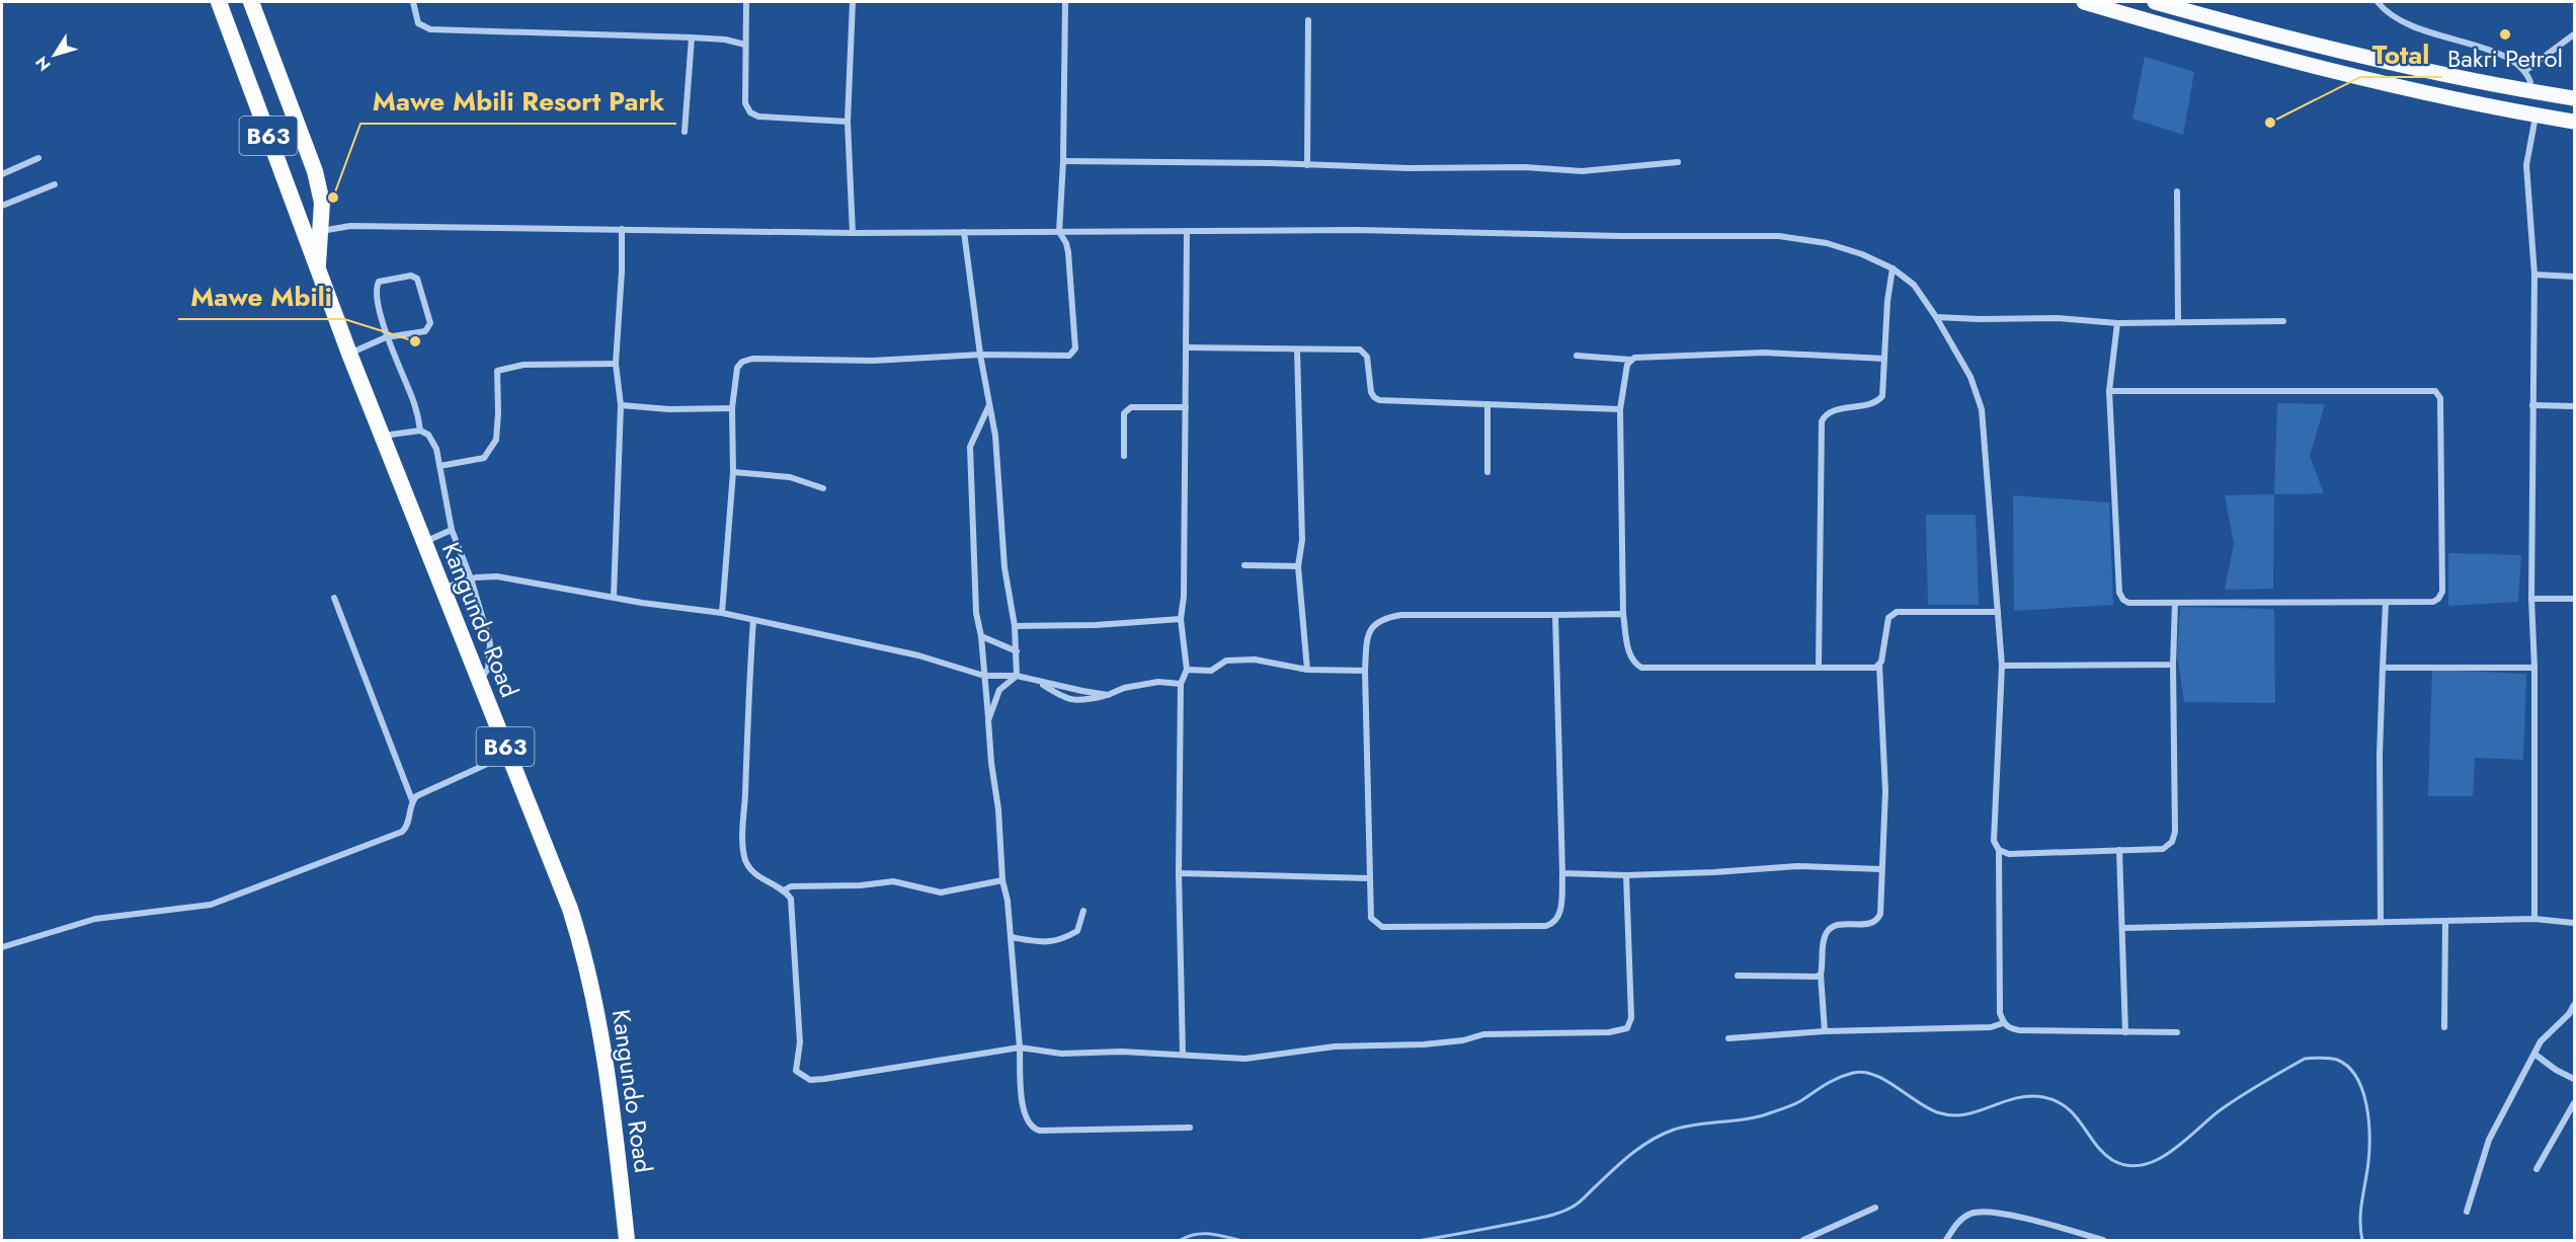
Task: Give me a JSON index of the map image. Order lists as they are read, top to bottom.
{
  "streets": {
    "highway": ["B63", "Kangundo Road"]
  },
  "places": [
    "Bakri Petrol",
    "Total",
    "Mawe Mbili Resort Park",
    "Mawe Mbili"
  ],
  "north": "bottom left"
}
